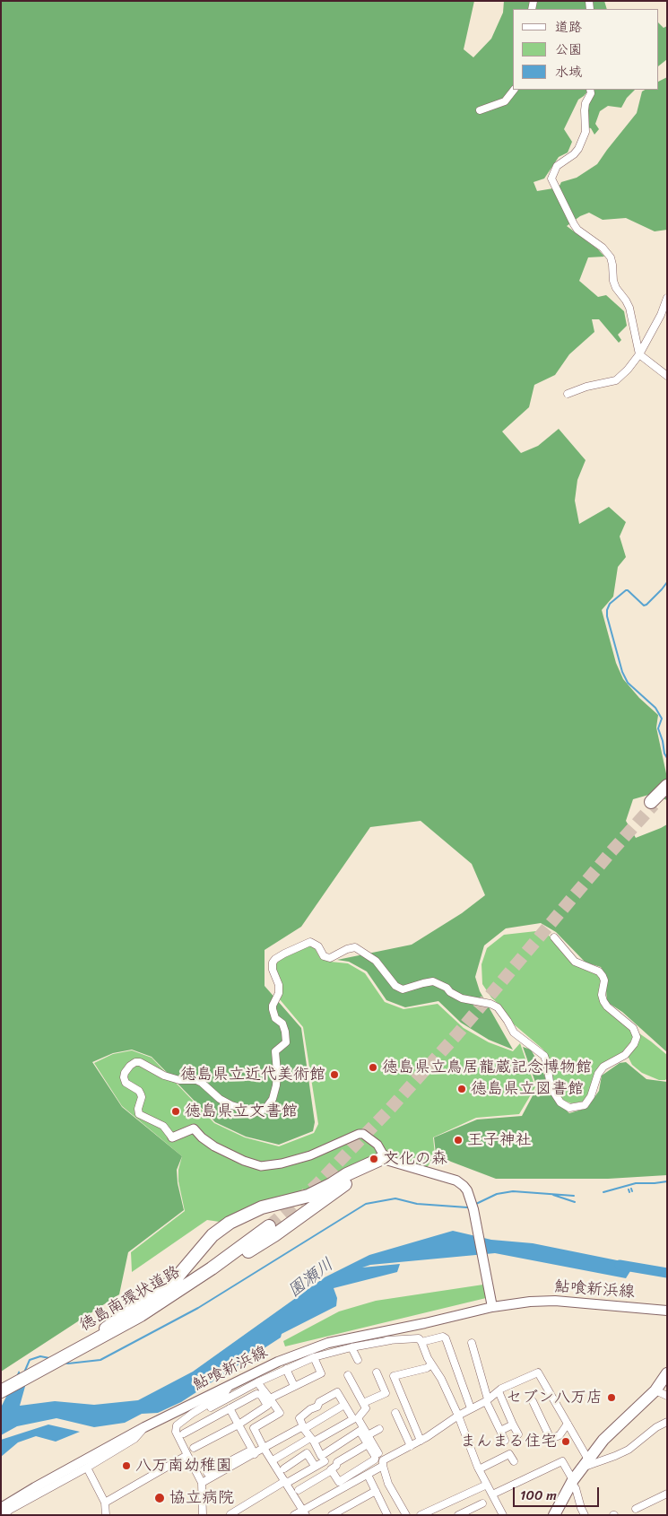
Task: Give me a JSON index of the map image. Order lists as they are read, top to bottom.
{
  "streets": {
    "highway": ["徳島南環状道路"],
    "main road": ["鮎喰新浜線"]
  },
  "water": ["園瀬川"],
  "places": [
    "徳島県立鳥居龍蔵記念博物館",
    "徳島県立近代美術館",
    "徳島県立図書館",
    "徳島県立文書館",
    "王子神社",
    "文化の森",
    "セブン八万店",
    "まんまる住宅",
    "八万南幼稚園",
    "協立病院"
  ],
  "legend": ["道路", "公園", "水域"],
  "scale_bar": "100 m"
}
